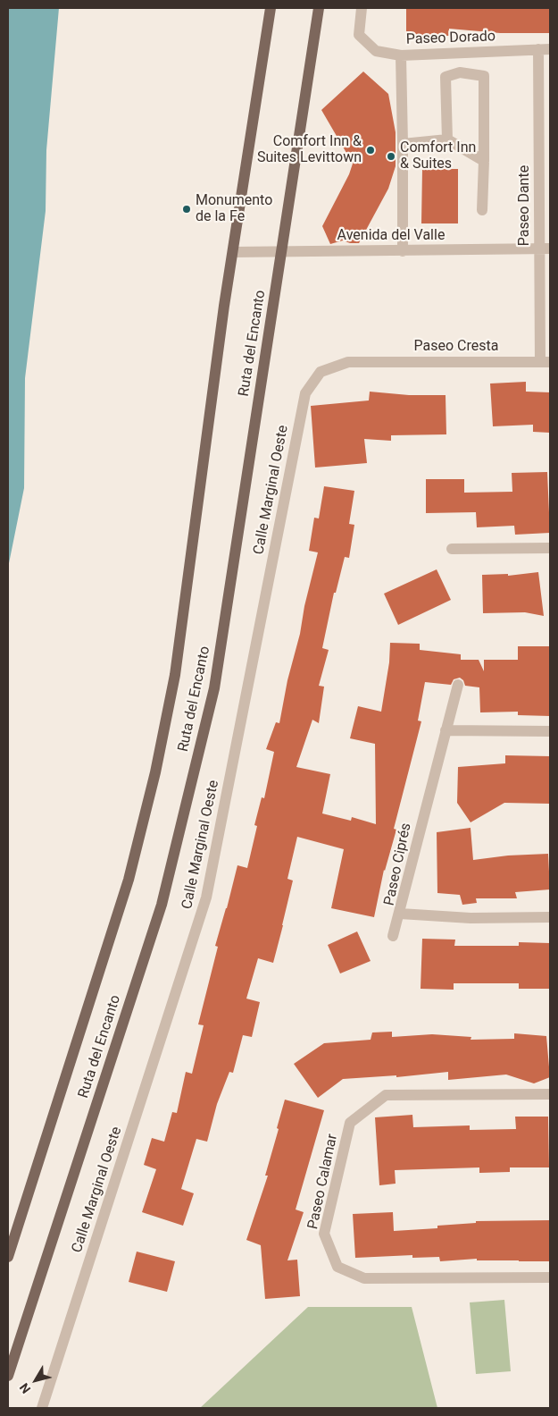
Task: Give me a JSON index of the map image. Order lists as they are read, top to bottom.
{
  "streets": {
    "main road": ["Ruta del Encanto"],
    "street": [
      "Paseo Dorado",
      "Paseo Dante",
      "Avenida del Valle",
      "Paseo Cresta",
      "Calle Marginal Oeste",
      "Paseo Ciprés",
      "Paseo Calamar"
    ]
  },
  "crossings": [
    ["Paseo Dorado", "Paseo Dante"],
    ["Paseo Dante", "Avenida del Valle"],
    ["Paseo Dante", "Paseo Cresta"],
    ["Avenida del Valle", "Ruta del Encanto"],
    ["Paseo Cresta", "Calle Marginal Oeste"]
  ],
  "places": ["Comfort Inn & Suites Levittown", "Comfort Inn & Suites", "Monumento de la Fe"],
  "north": "bottom left"
}
